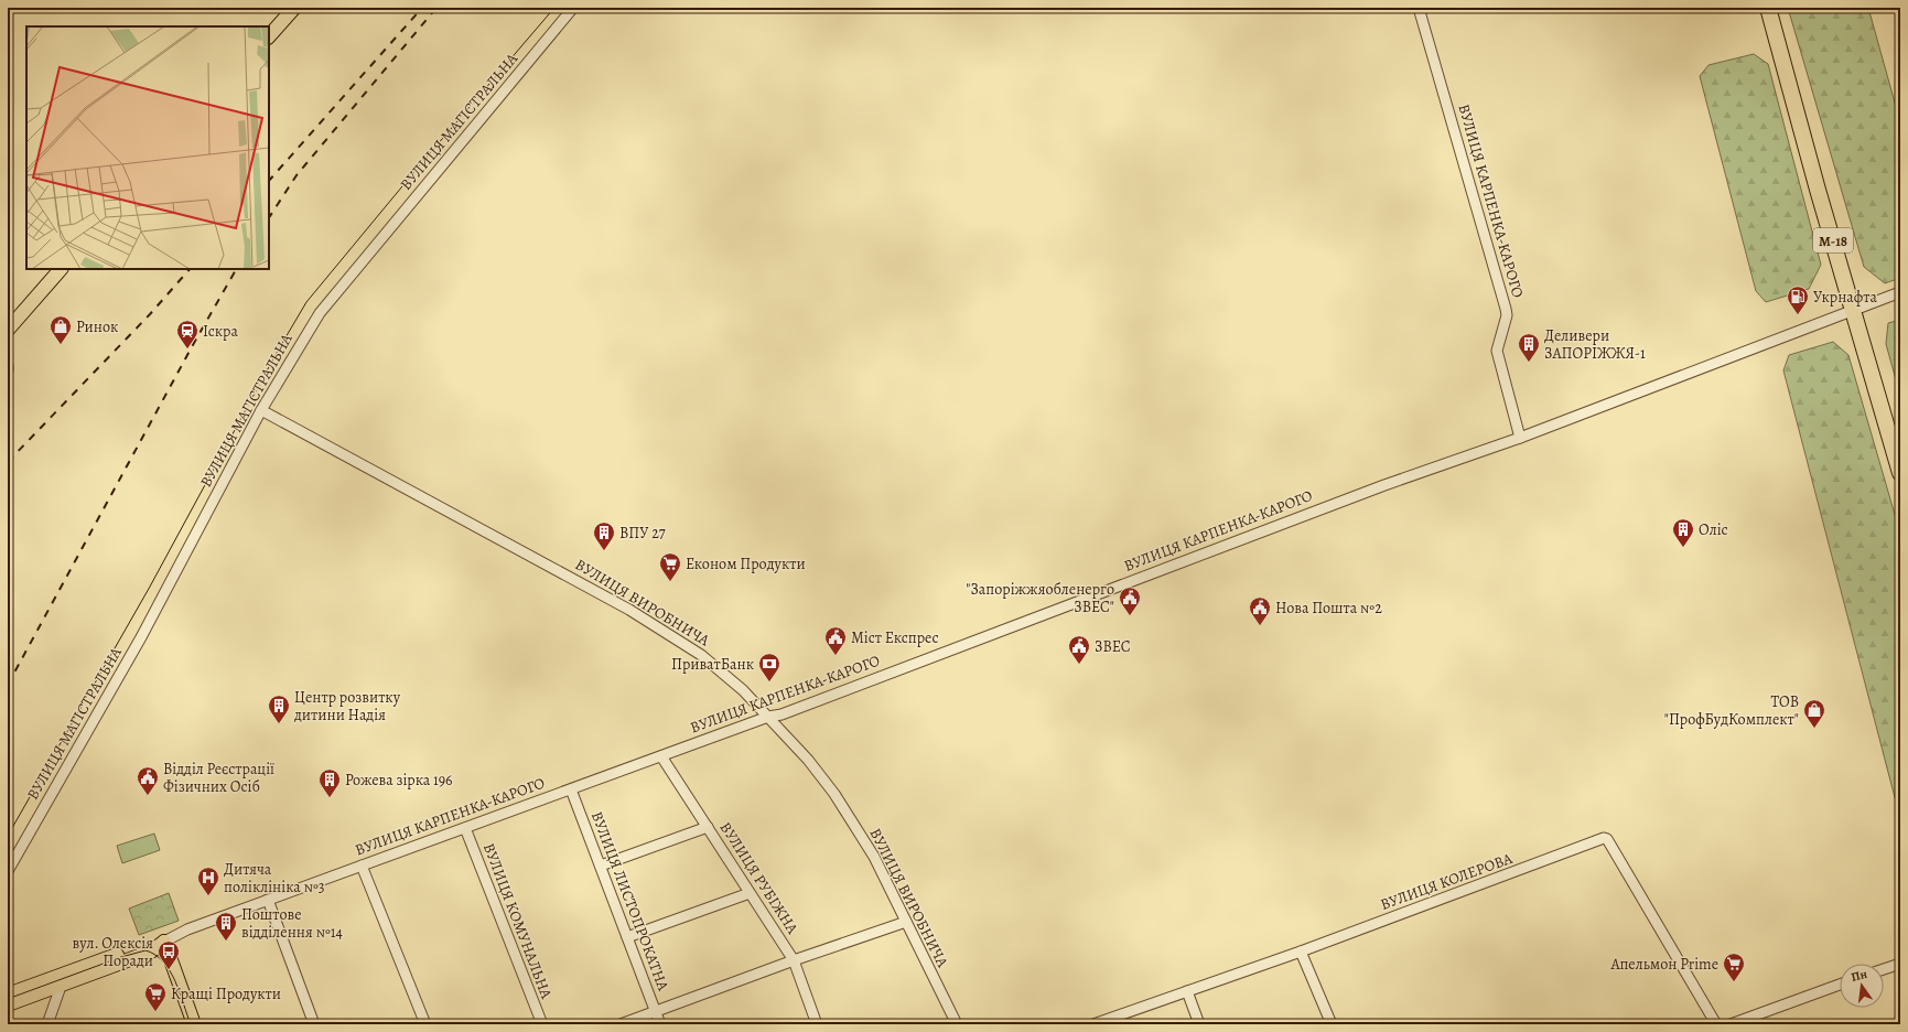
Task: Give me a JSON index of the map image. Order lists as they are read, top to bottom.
{
  "streets": {
    "highway": ["М-18"],
    "main road": ["ВУЛИЦЯ КАРПЕНКА-КАРОГО"],
    "street": [
      "ВУЛИЦЯ МАГІСТРАЛЬНА",
      "ВУЛИЦЯ ВИРОБНИЧА",
      "ВУЛИЦЯ РУБІЖНА",
      "ВУЛИЦЯ КОЛЕРОВА",
      "ВУЛИЦЯ ЛИСТОПРОКАТНА",
      "ВУЛИЦЯ КОМУНАЛЬНА"
    ]
  },
  "crossings": [
    ["ВУЛИЦЯ МАГІСТРАЛЬНА", "ВУЛИЦЯ ВИРОБНИЧА"],
    ["ВУЛИЦЯ КАРПЕНКА-КАРОГО", "ВУЛИЦЯ ВИРОБНИЧА"],
    ["ВУЛИЦЯ КАРПЕНКА-КАРОГО", "ВУЛИЦЯ РУБІЖНА"],
    ["ВУЛИЦЯ КАРПЕНКА-КАРОГО", "ВУЛИЦЯ ЛИСТОПРОКАТНА"],
    ["ВУЛИЦЯ КАРПЕНКА-КАРОГО", "ВУЛИЦЯ КОМУНАЛЬНА"]
  ],
  "places": {
    "fuel station": ["Укрнафта"],
    "shop": ["Ринок", "ТОВ \"ПрофБудКомплект\""],
    "station": ["Іскра"],
    "building": [
      "Деливери ЗАПОРІЖЖЯ-1",
      "Оліс",
      "ВПУ 27",
      "Центр розвитку дитини Надія",
      "Рожева зірка 196",
      "Поштове відділення №14"
    ],
    "supermarket": ["Економ Продукти", "Апельмон Prime", "Кращі Продукти"],
    "public building": [
      "\"Запоріжжяобленерго ЗВЕС\"",
      "Нова Пошта №2",
      "Мiст Експрес",
      "ЗВЕС",
      "Відділ Реєстрації Фізичних Осіб"
    ],
    "bank": ["ПриватБанк"],
    "hospital": ["Дитяча поліклініка №3"],
    "bus stop": ["вул. Олексія Поради"]
  },
  "north": "top"
}
